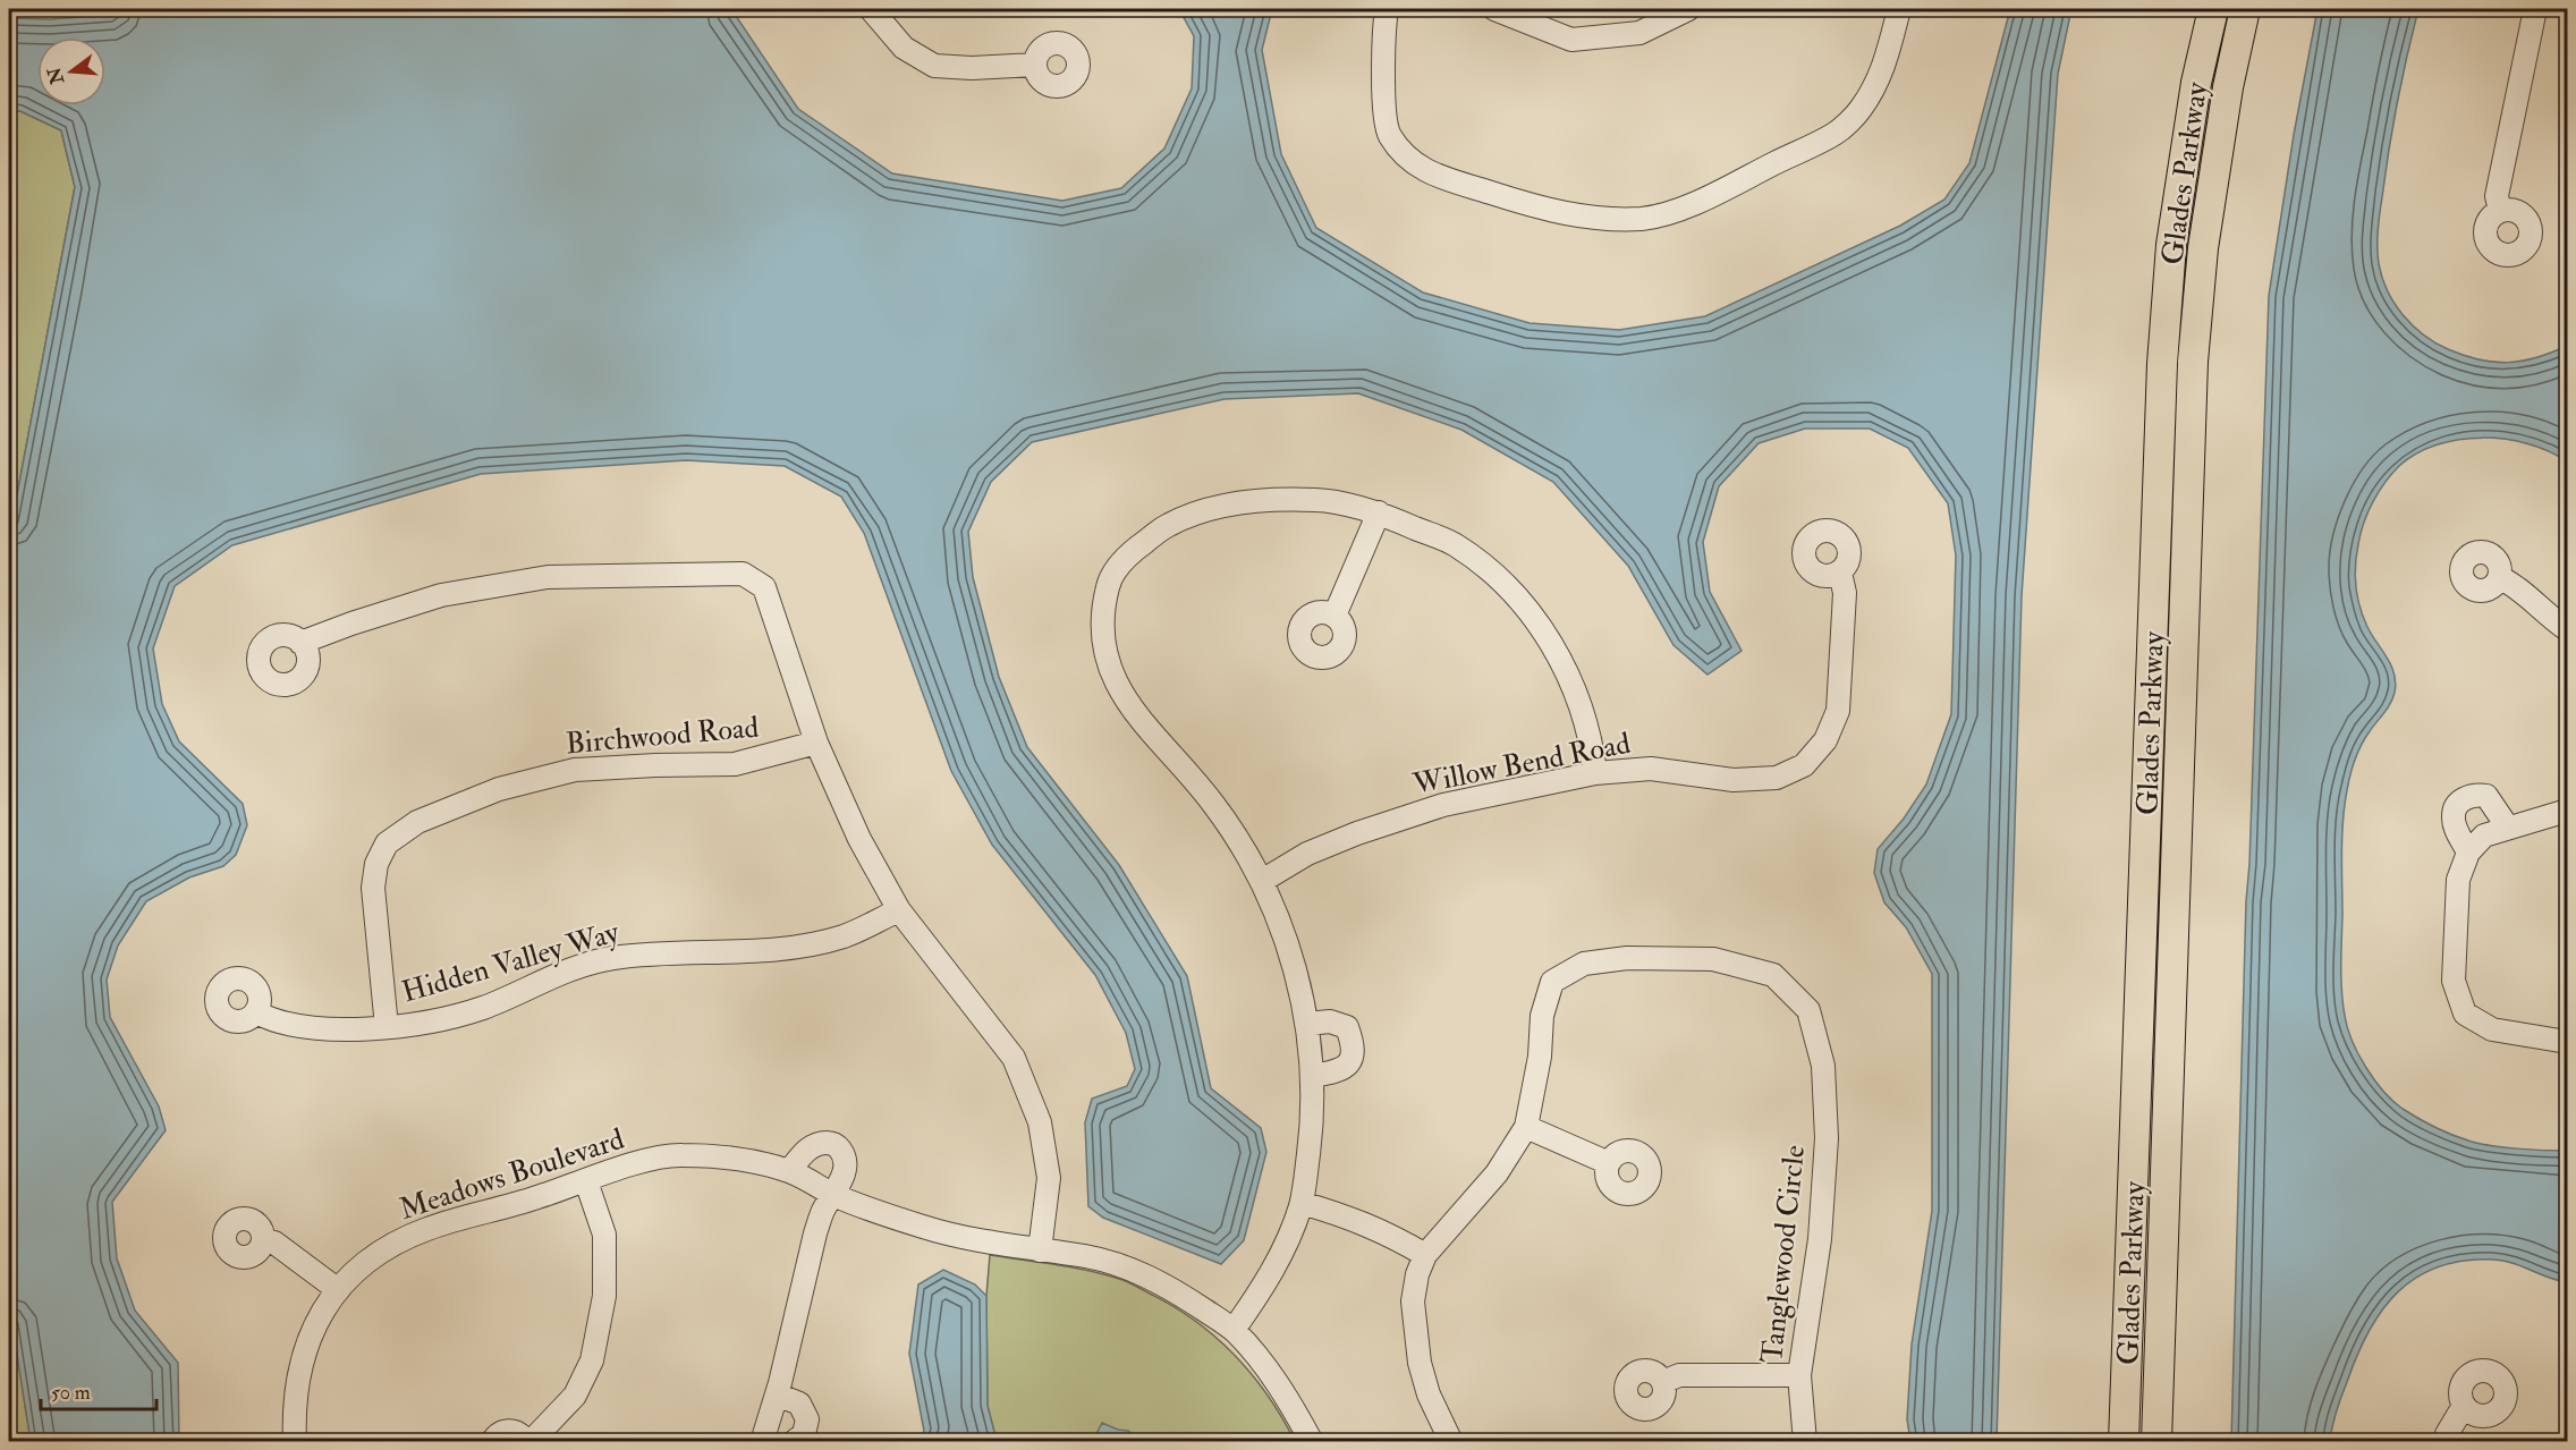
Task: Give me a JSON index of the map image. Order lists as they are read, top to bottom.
{
  "streets": {
    "main road": ["Glades Parkway"],
    "street": [
      "Birchwood Road",
      "Willow Bend Road",
      "Hidden Valley Way",
      "Meadows Boulevard",
      "Tanglewood Circle"
    ]
  },
  "crossings": [
    ["Birchwood Road", "Hidden Valley Way"]
  ],
  "scale_bar": "50 m",
  "north": "left"
}
